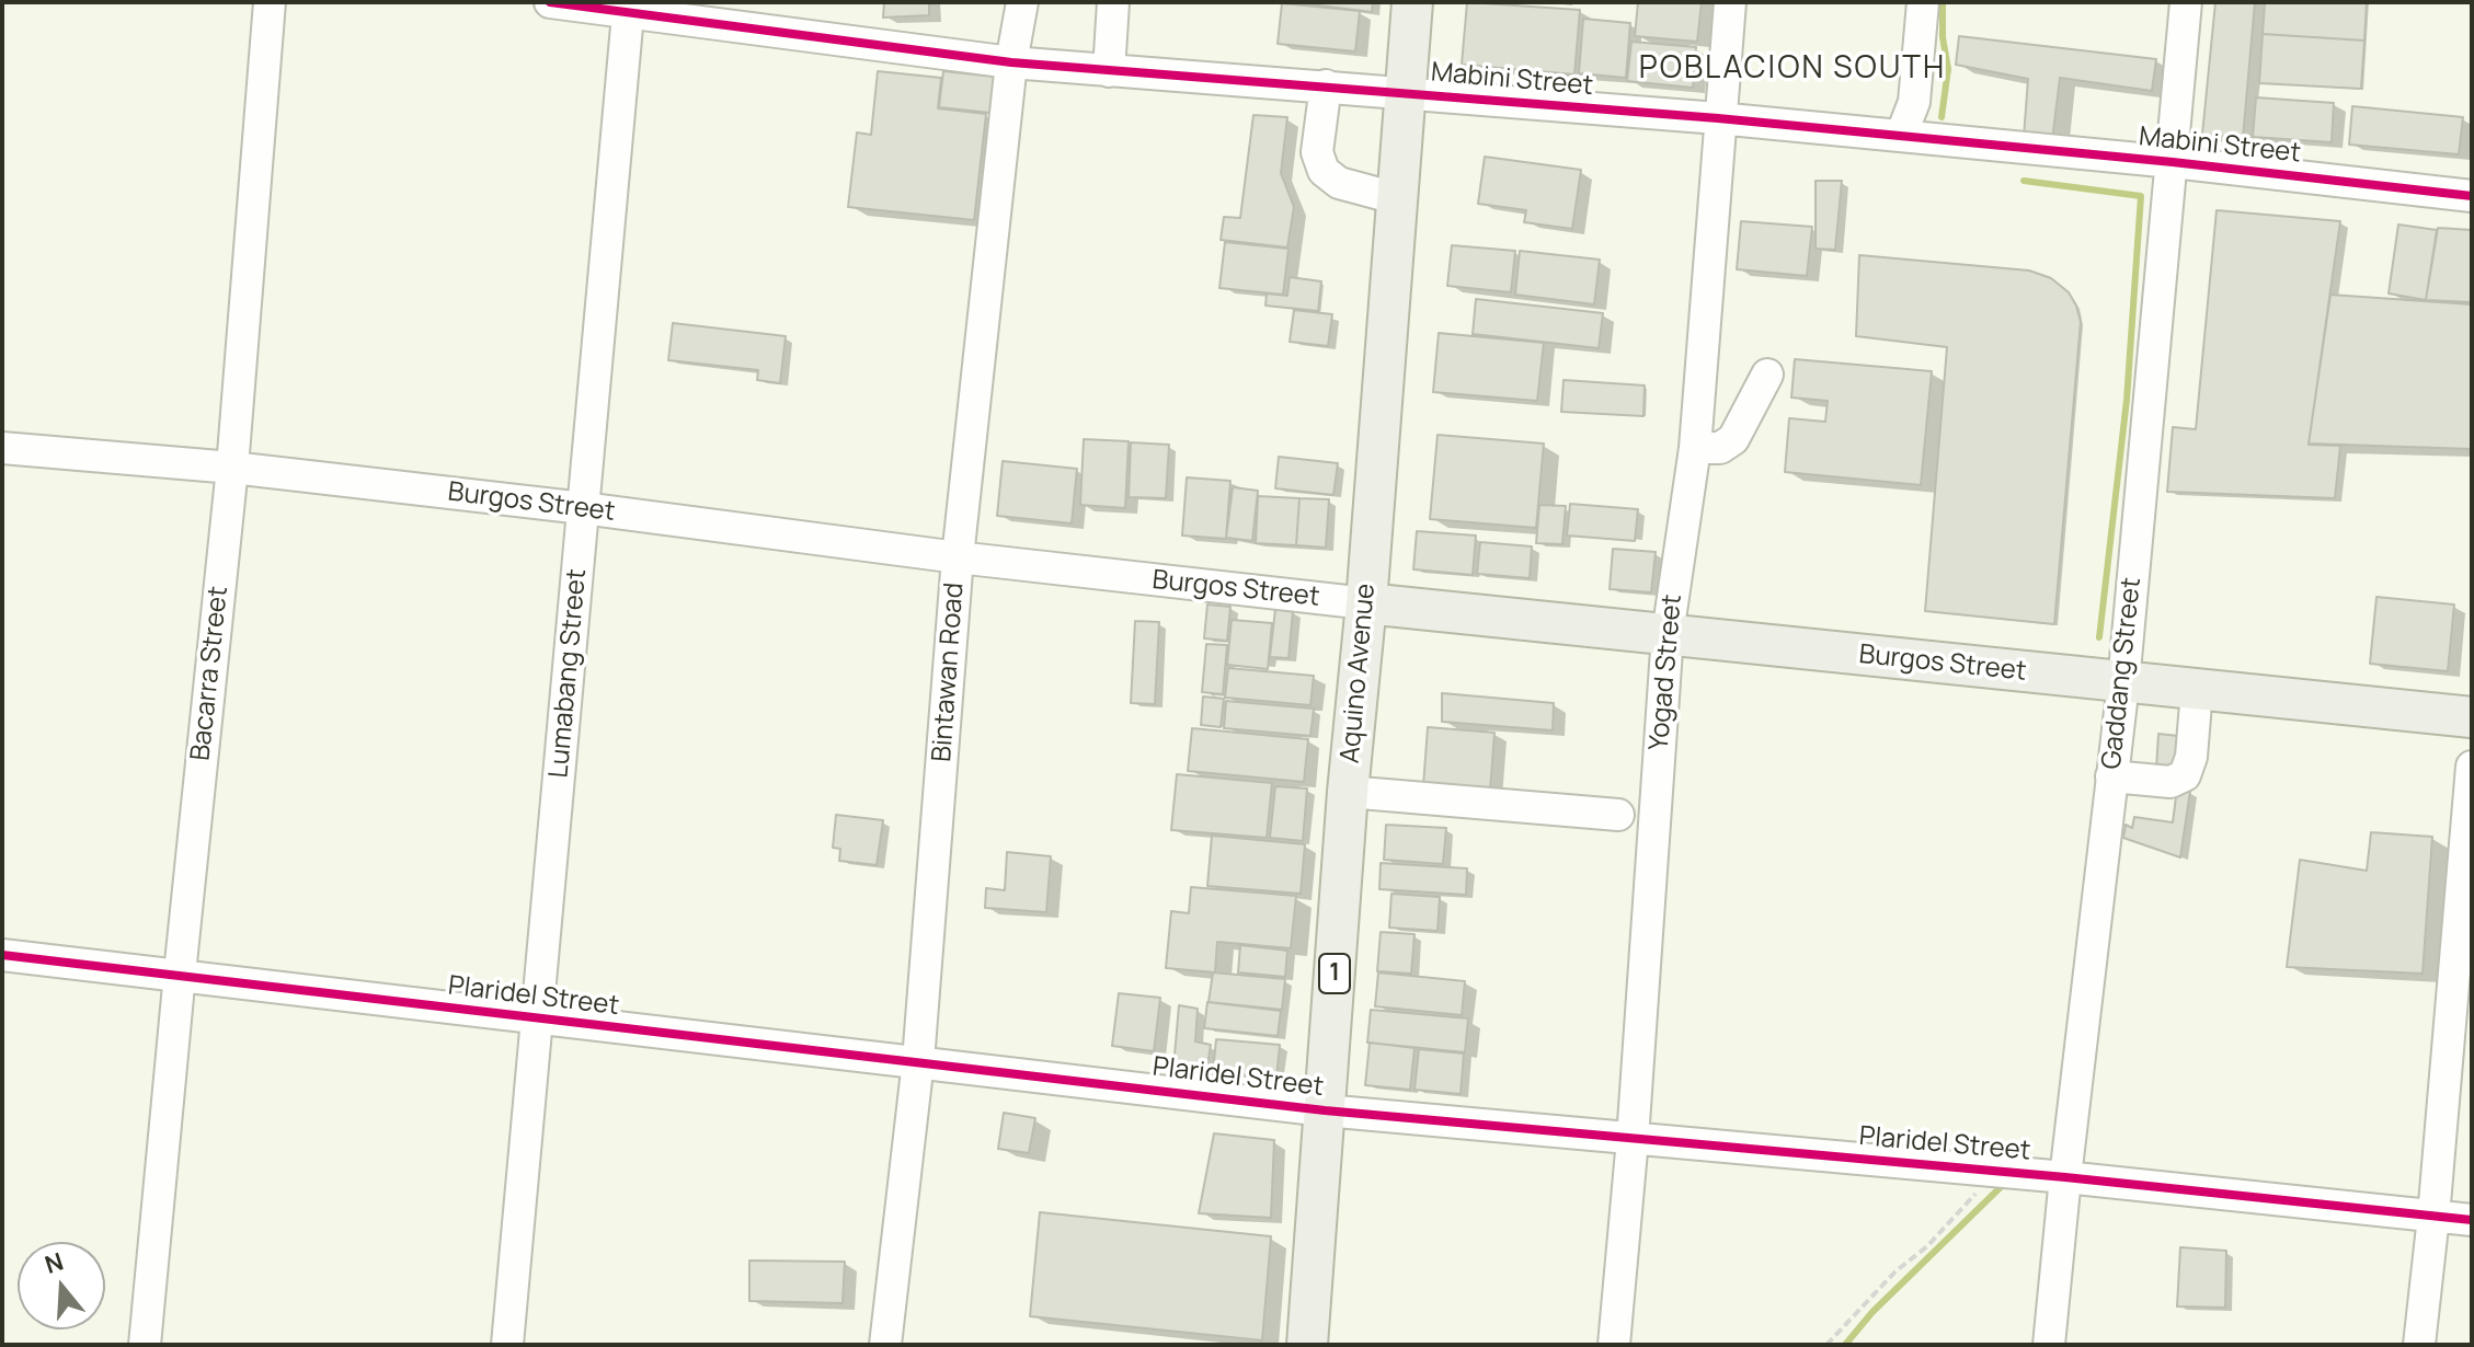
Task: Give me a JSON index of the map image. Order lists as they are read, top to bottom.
{
  "streets": {
    "main road": ["Burgos Street", "Aquino Avenue", "1"],
    "street": [
      "Mabini Street",
      "Bintawan Road",
      "Yogad Street",
      "Bacarra Street",
      "Lumabang Street",
      "Gaddang Street",
      "Plaridel Street"
    ]
  },
  "crossings": [
    ["Mabini Street", "Bintawan Road"],
    ["Mabini Street", "Yogad Street"],
    ["Mabini Street", "Lumabang Street"],
    ["Mabini Street", "Aquino Avenue"],
    ["Mabini Street", "Gaddang Street"],
    ["Burgos Street", "Bintawan Road"],
    ["Burgos Street", "Yogad Street"],
    ["Burgos Street", "Bacarra Street"],
    ["Burgos Street", "Lumabang Street"],
    ["Burgos Street", "Aquino Avenue"],
    ["Burgos Street", "Gaddang Street"],
    ["Bintawan Road", "Plaridel Street"],
    ["Yogad Street", "Plaridel Street"],
    ["Bacarra Street", "Plaridel Street"],
    ["Lumabang Street", "Plaridel Street"],
    ["Aquino Avenue", "Plaridel Street"],
    ["Gaddang Street", "Plaridel Street"]
  ],
  "districts": ["POBLACION SOUTH"],
  "north": "top"
}
